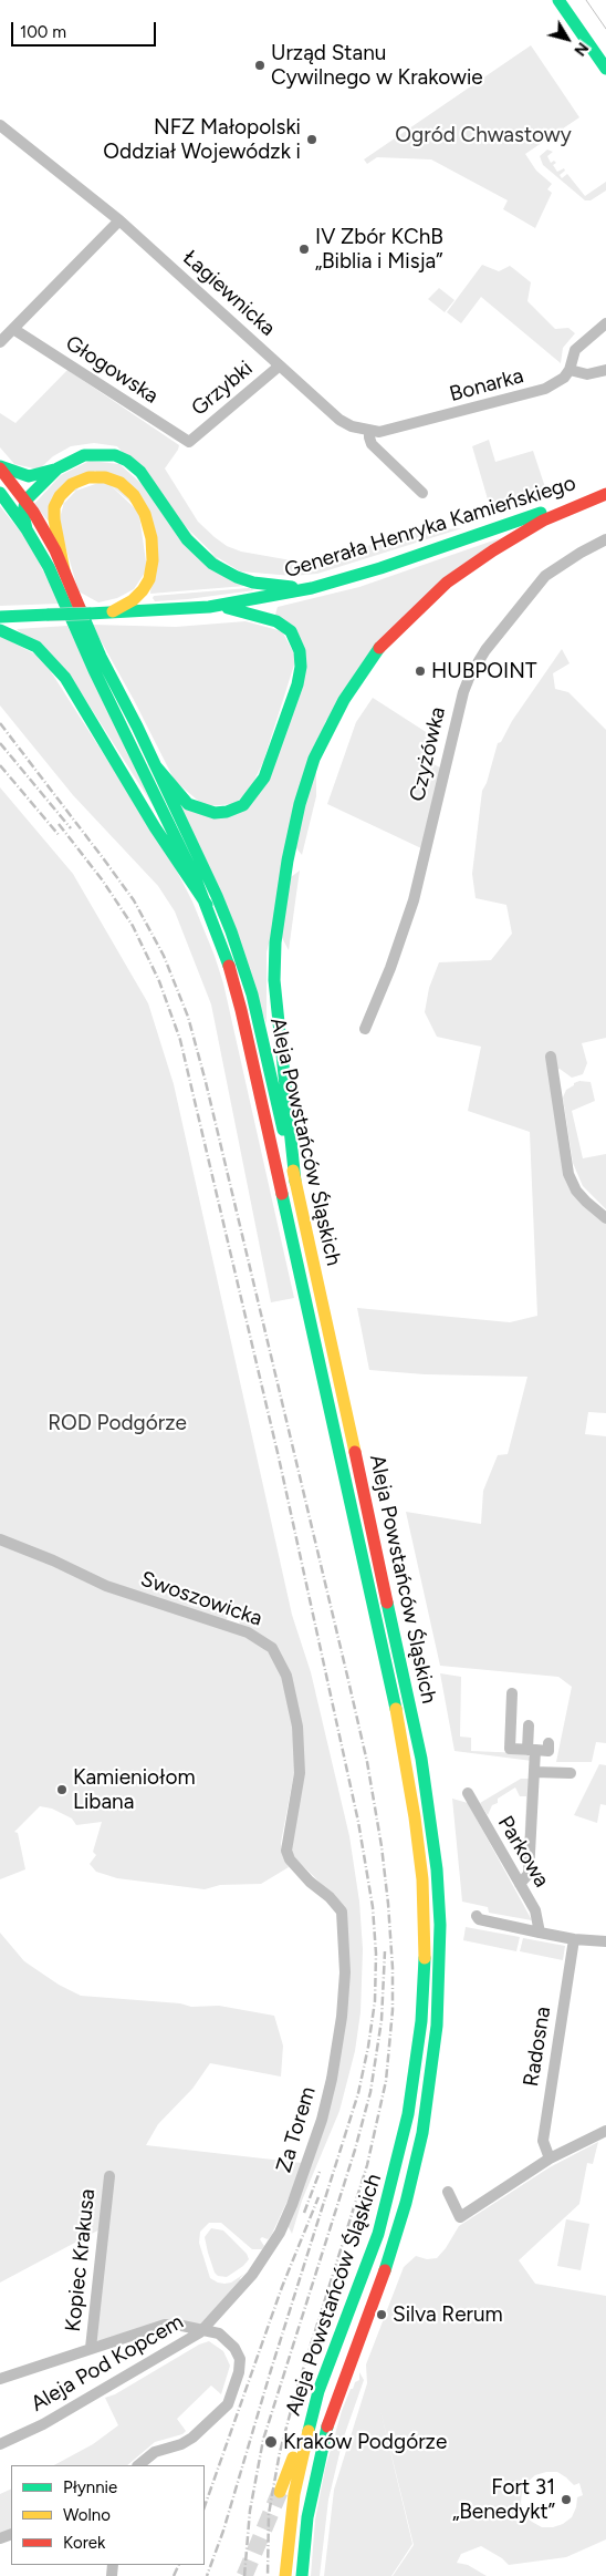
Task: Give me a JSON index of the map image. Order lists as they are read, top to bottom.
{
  "streets": {
    "main road": ["Generała Henryka Kamieńskiego", "Aleja Powstańców Śląskich"],
    "street": [
      "Łagiewnicka",
      "Głogowska",
      "Bonarka",
      "Grzybki",
      "Czyżówka",
      "Swoszowicka",
      "Parkowa",
      "Radosna",
      "Za Torem",
      "Kopiec Krakusa",
      "Aleja Pod Kopcem"
    ]
  },
  "crossings": [
    ["Łagiewnicka", "Bonarka"],
    ["Łagiewnicka", "Grzybki"],
    ["Głogowska", "Grzybki"],
    ["Generała Henryka Kamieńskiego", "Aleja Powstańców Śląskich"],
    ["Swoszowicka", "Za Torem"],
    ["Za Torem", "Aleja Pod Kopcem"]
  ],
  "parks": ["Ogród Chwastowy", "ROD Podgórze"],
  "places": [
    "Urząd Stanu Cywilnego w Krakowie",
    "NFZ Małopolski Oddział Wojewódzk i",
    "IV Zbór KChB „Biblia i Misja”",
    "HUBPOINT",
    "Kamieniołom Libana",
    "Silva Rerum",
    "Kraków Podgórze",
    "Fort 31 „Benedykt”"
  ],
  "legend": ["Płynnie", "Wolno", "Korek"],
  "scale_bar": "100 m",
  "north": "bottom right"
}
